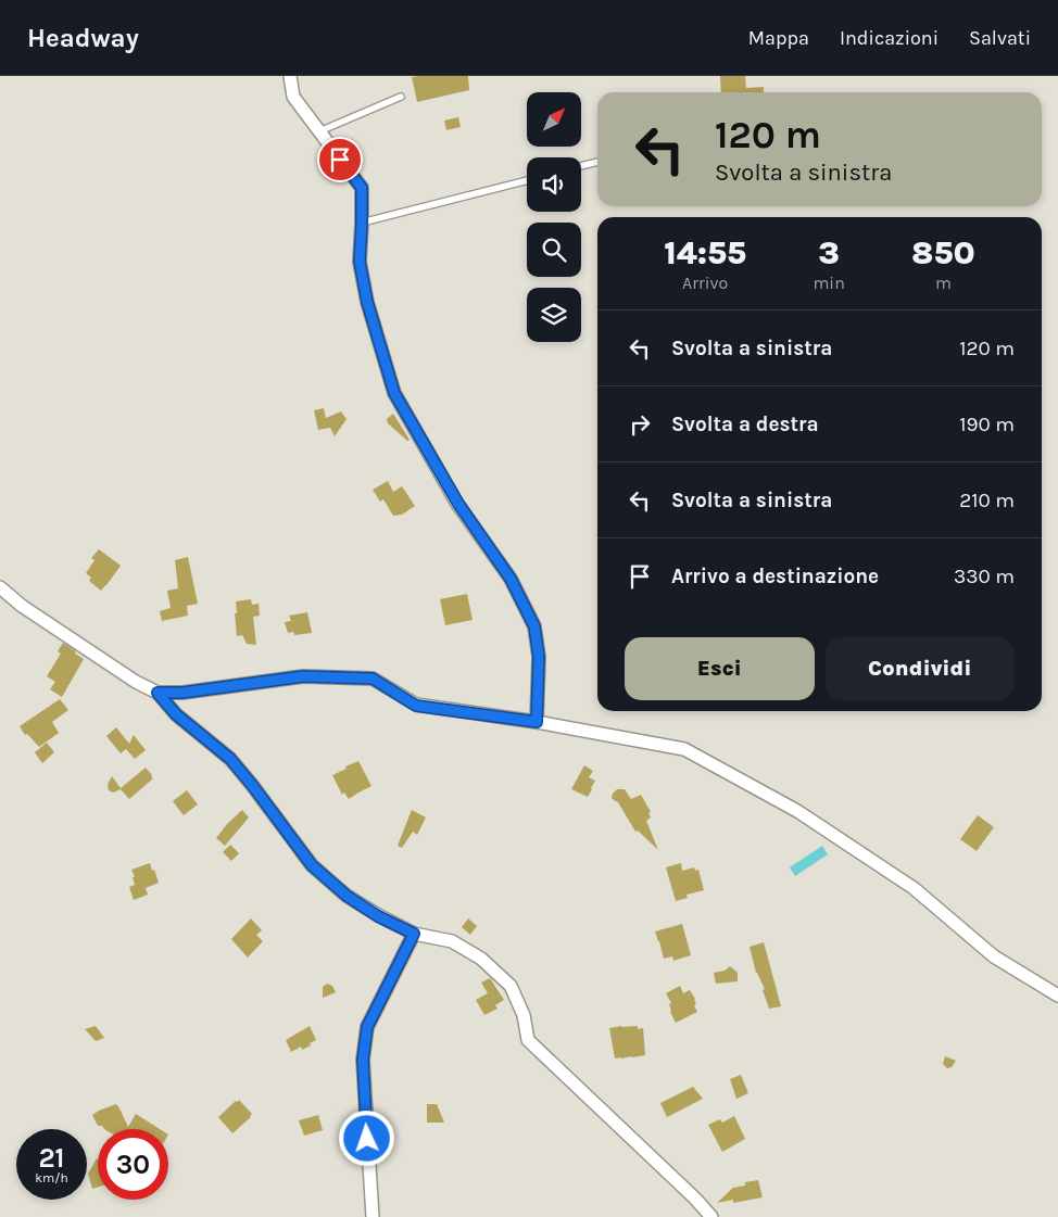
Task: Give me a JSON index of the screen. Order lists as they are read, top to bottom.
{
  "north": "top right",
  "page": {
    "header": "Headway",
    "nav": ["Mappa", "Indicazioni", "Salvati"],
    "turn": ["120 m", "Svolta a sinistra"],
    "eta": [
      "14:55",
      "Arrivo",
      "3",
      "min",
      "850",
      "m"
    ],
    "list": [
      {
        "name": "Svolta a sinistra",
        "value": "120 m"
      },
      {
        "name": "Svolta a destra",
        "value": "190 m"
      },
      {
        "name": "Svolta a sinistra",
        "value": "210 m"
      },
      {
        "name": "Arrivo a destinazione",
        "value": "330 m"
      }
    ],
    "buttons": ["Esci", "Condividi"],
    "speed": "21 km/h",
    "limit": "30"
  }
}
